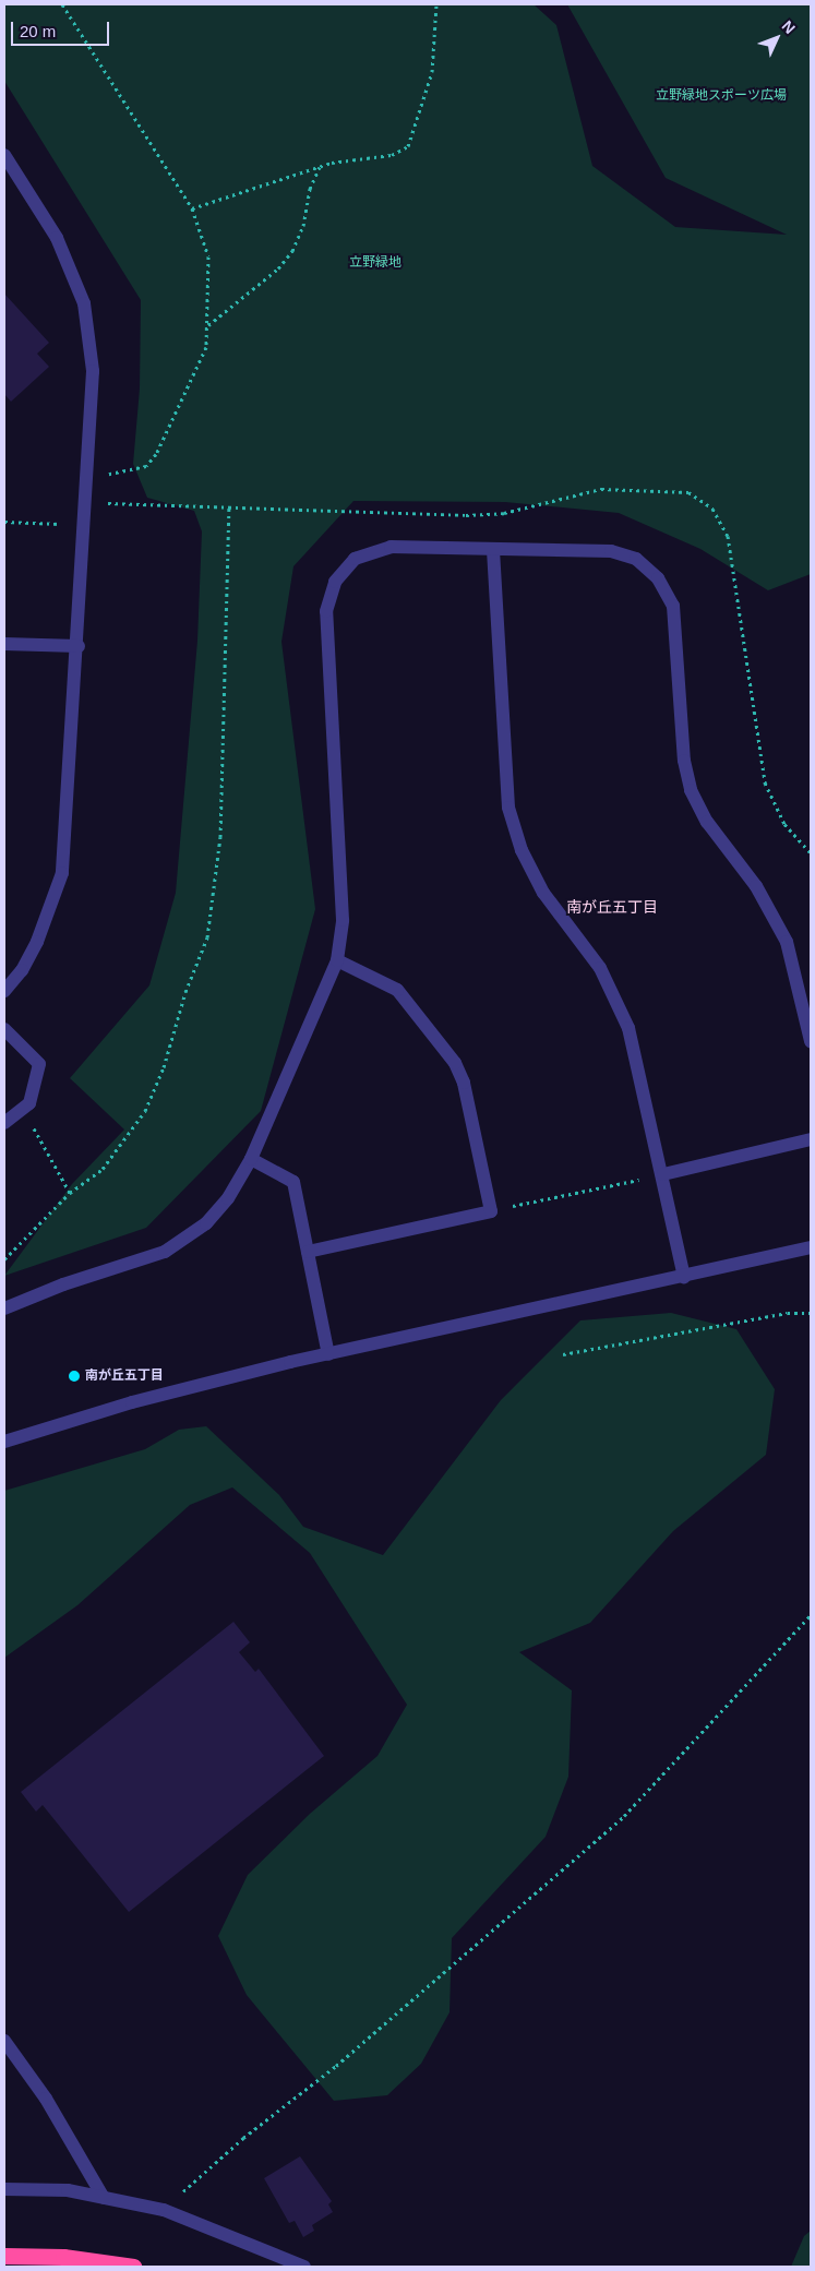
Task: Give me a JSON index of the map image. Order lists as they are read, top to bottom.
{
  "districts": ["南が丘五丁目"],
  "parks": ["立野緑地スポーツ広場", "立野緑地"],
  "places": ["南が丘五丁目"],
  "scale_bar": "20 m",
  "north": "top right"
}
